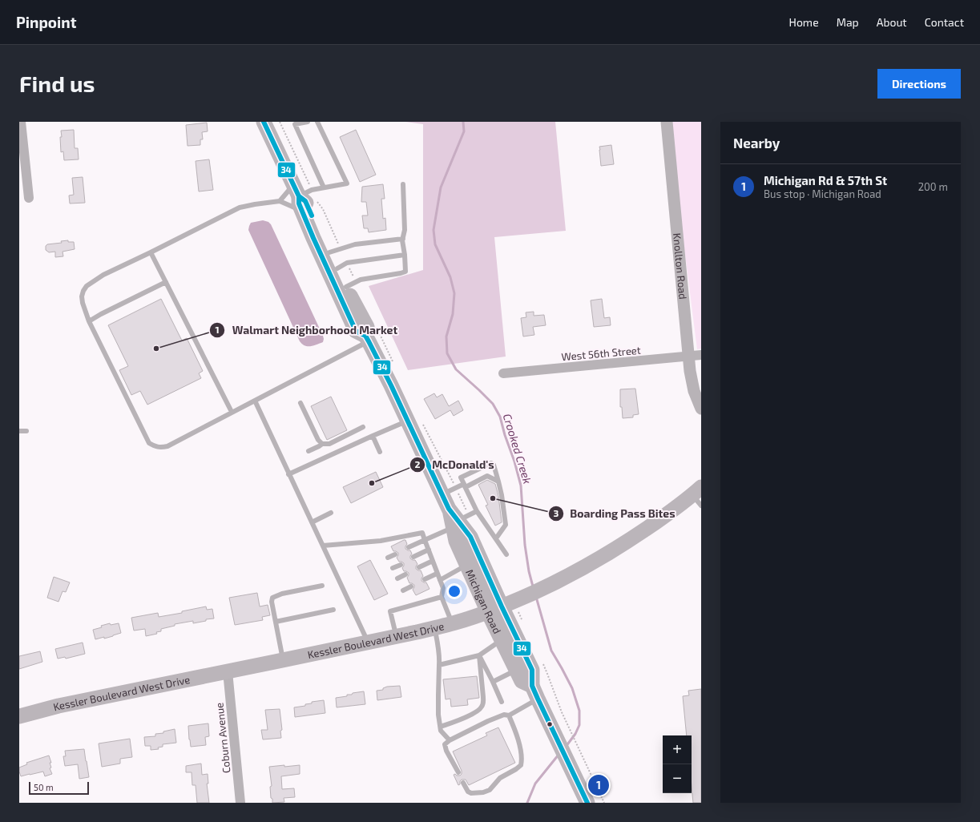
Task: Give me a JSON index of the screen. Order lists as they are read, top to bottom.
{
  "streets": {
    "main road": ["Michigan Road", "Kessler Boulevard West Drive"],
    "street": ["Knollton Road", "West 56th Street", "Coburn Avenue"]
  },
  "crossings": [
    ["Knollton Road", "West 56th Street"],
    ["Michigan Road", "Kessler Boulevard West Drive"],
    ["Kessler Boulevard West Drive", "Coburn Avenue"]
  ],
  "water": ["Crooked Creek"],
  "places": ["Walmart Neighborhood Market", "McDonald's", "Boarding Pass Bites"],
  "lines": ["transit line 34"],
  "scale_bar": "50 m",
  "page": {
    "header": "Pinpoint",
    "nav": [
      "Home",
      "Map",
      "About",
      "Contact"
    ],
    "buttons": "Directions",
    "title": "Find us",
    "heading": "Nearby",
    "list": [
      {
        "mark": "1",
        "name": "Michigan Rd & 57th St",
        "note": "Bus stop · Michigan Road",
        "value": "200 m"
      }
    ],
    "map_buttons": ["+", "−"],
    "pins": "1",
    "scale": "50 m"
  }
}
